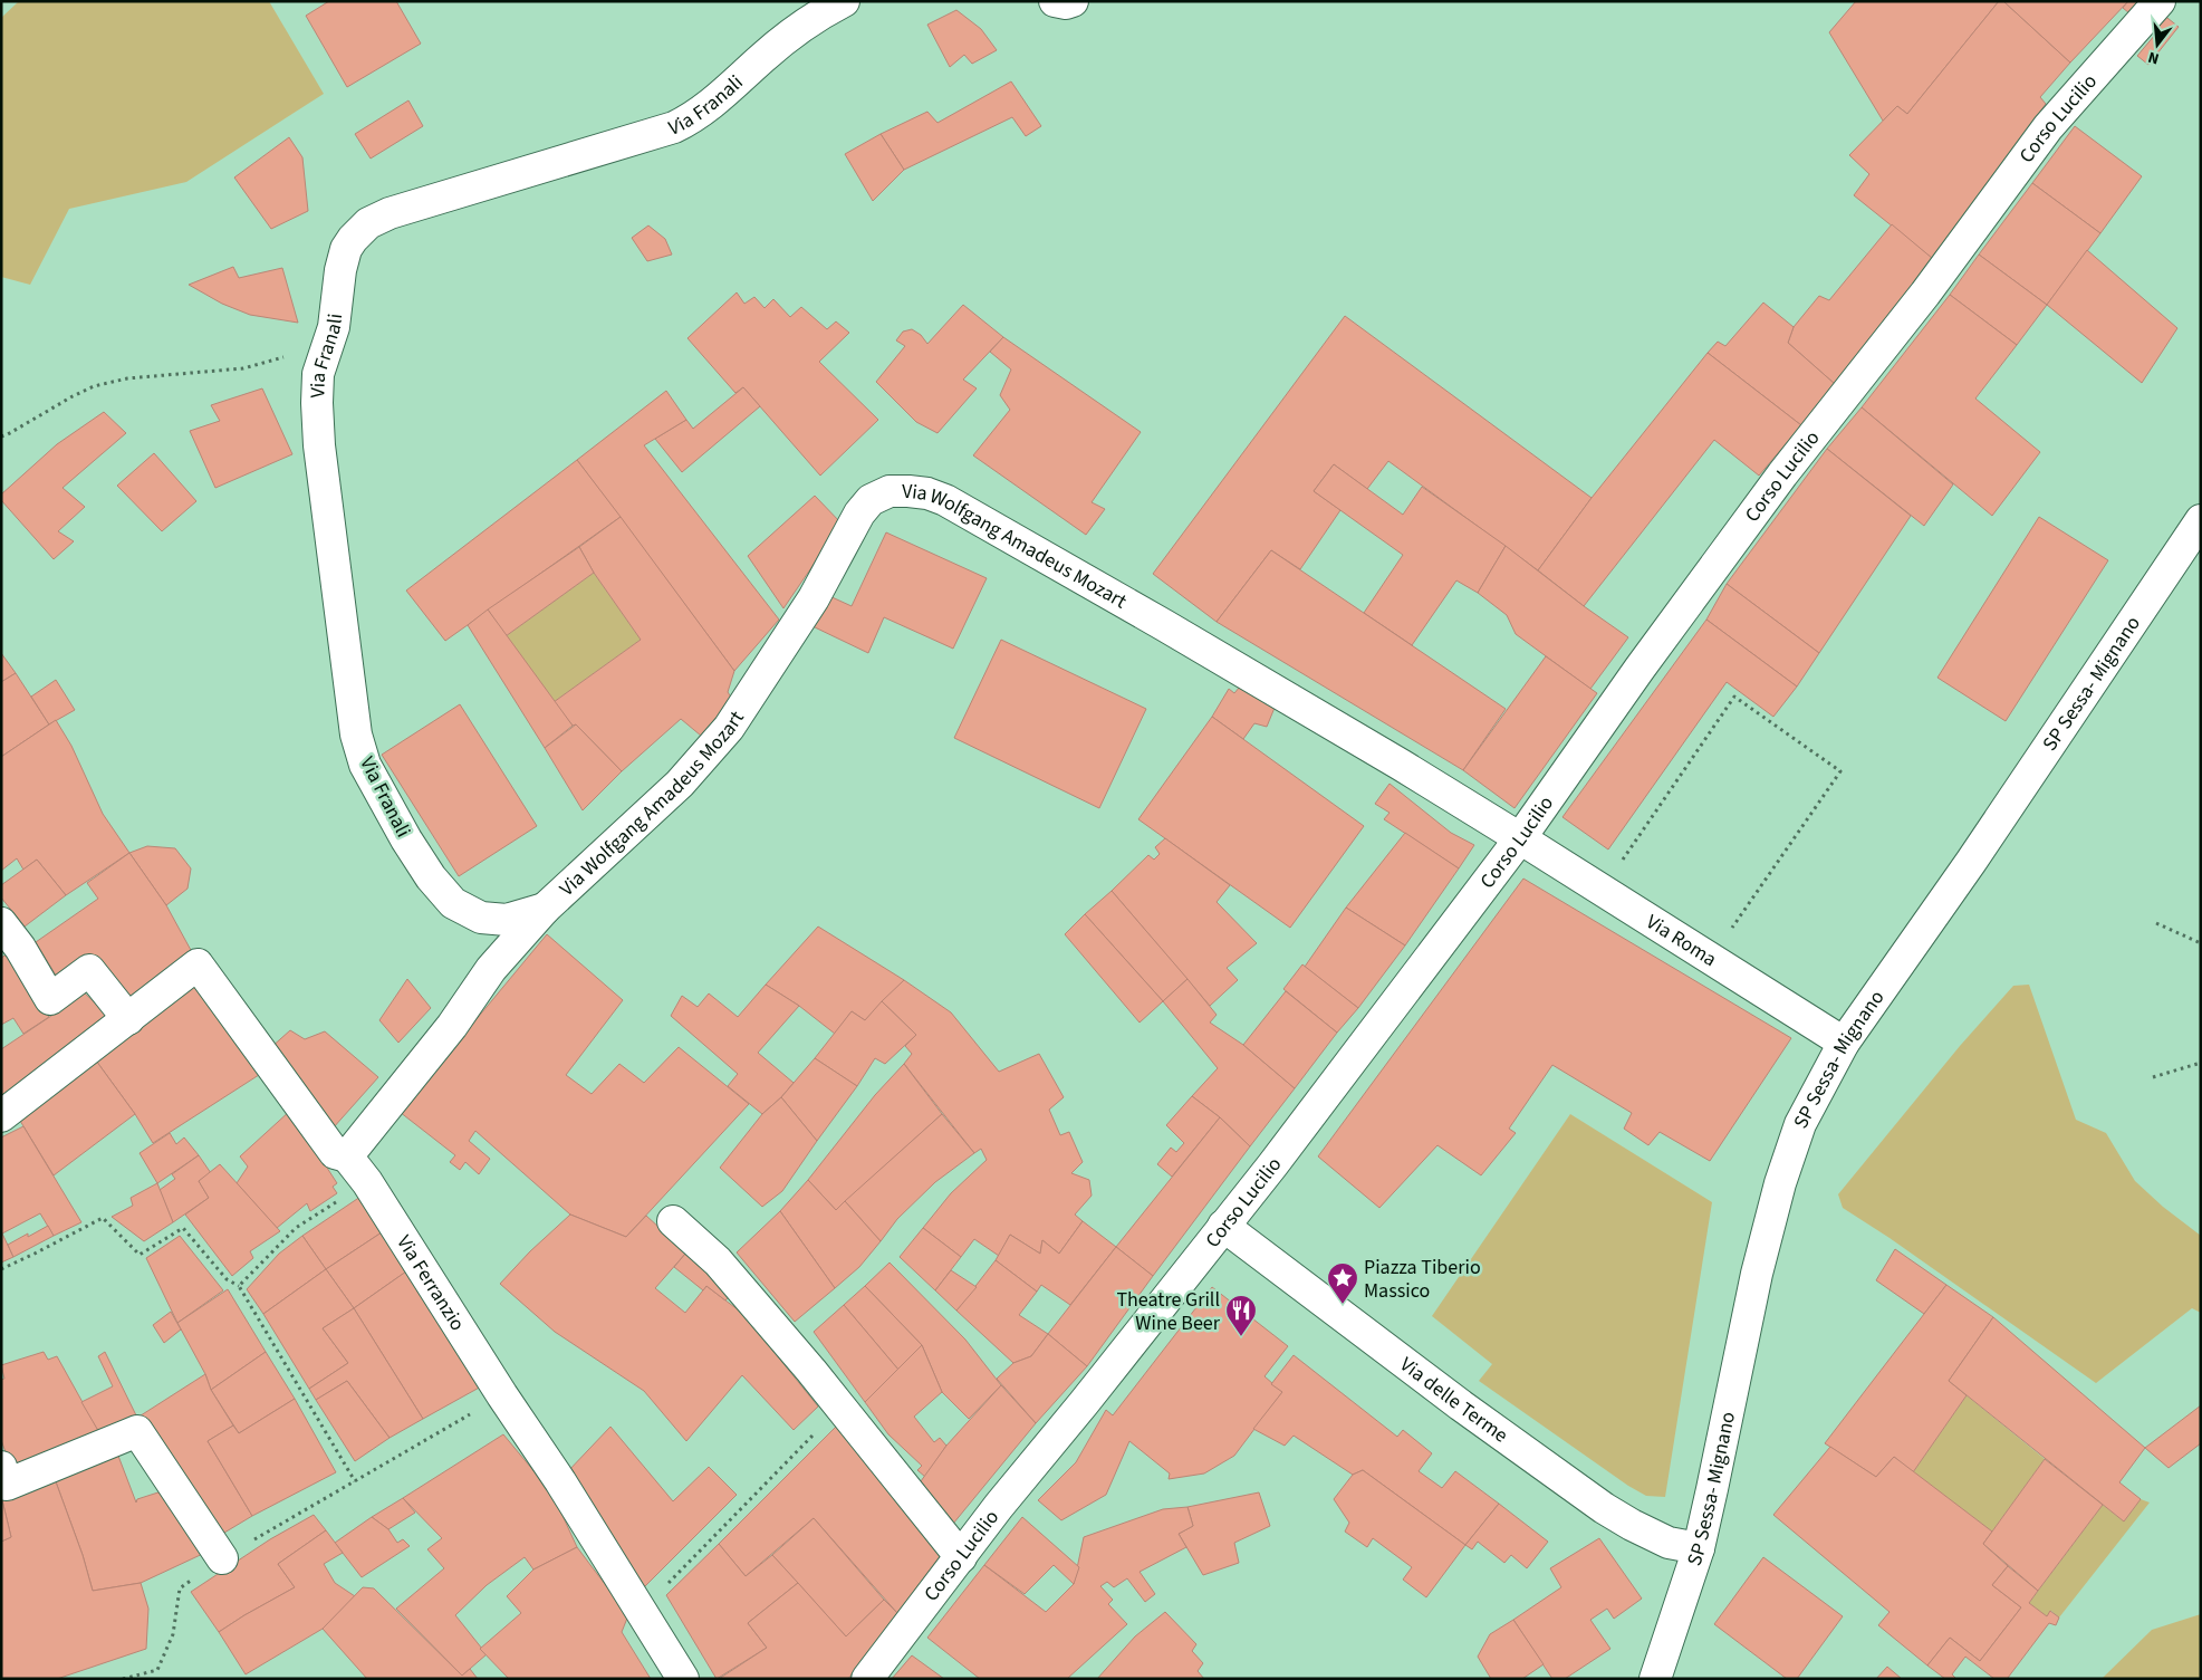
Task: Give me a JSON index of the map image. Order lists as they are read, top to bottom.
{
  "streets": {
    "street": [
      "Via Franali",
      "Corso Lucilio",
      "Via Wolfgang Amadeus Mozart",
      "SP Sessa- Mignano",
      "Via Roma",
      "Via Ferranzio",
      "Via delle Terme"
    ]
  },
  "crossings": [
    ["Via Franali", "Via Wolfgang Amadeus Mozart"],
    ["Corso Lucilio", "Via Wolfgang Amadeus Mozart"],
    ["Corso Lucilio", "Via Roma"],
    ["Corso Lucilio", "Via delle Terme"],
    ["Via Wolfgang Amadeus Mozart", "Via Roma"],
    ["SP Sessa- Mignano", "Via Roma"],
    ["SP Sessa- Mignano", "Via delle Terme"]
  ],
  "places": {
    "place": ["Piazza Tiberio Massico"],
    "restaurant": ["Theatre Grill Wine Beer"]
  },
  "north": "bottom"
}
